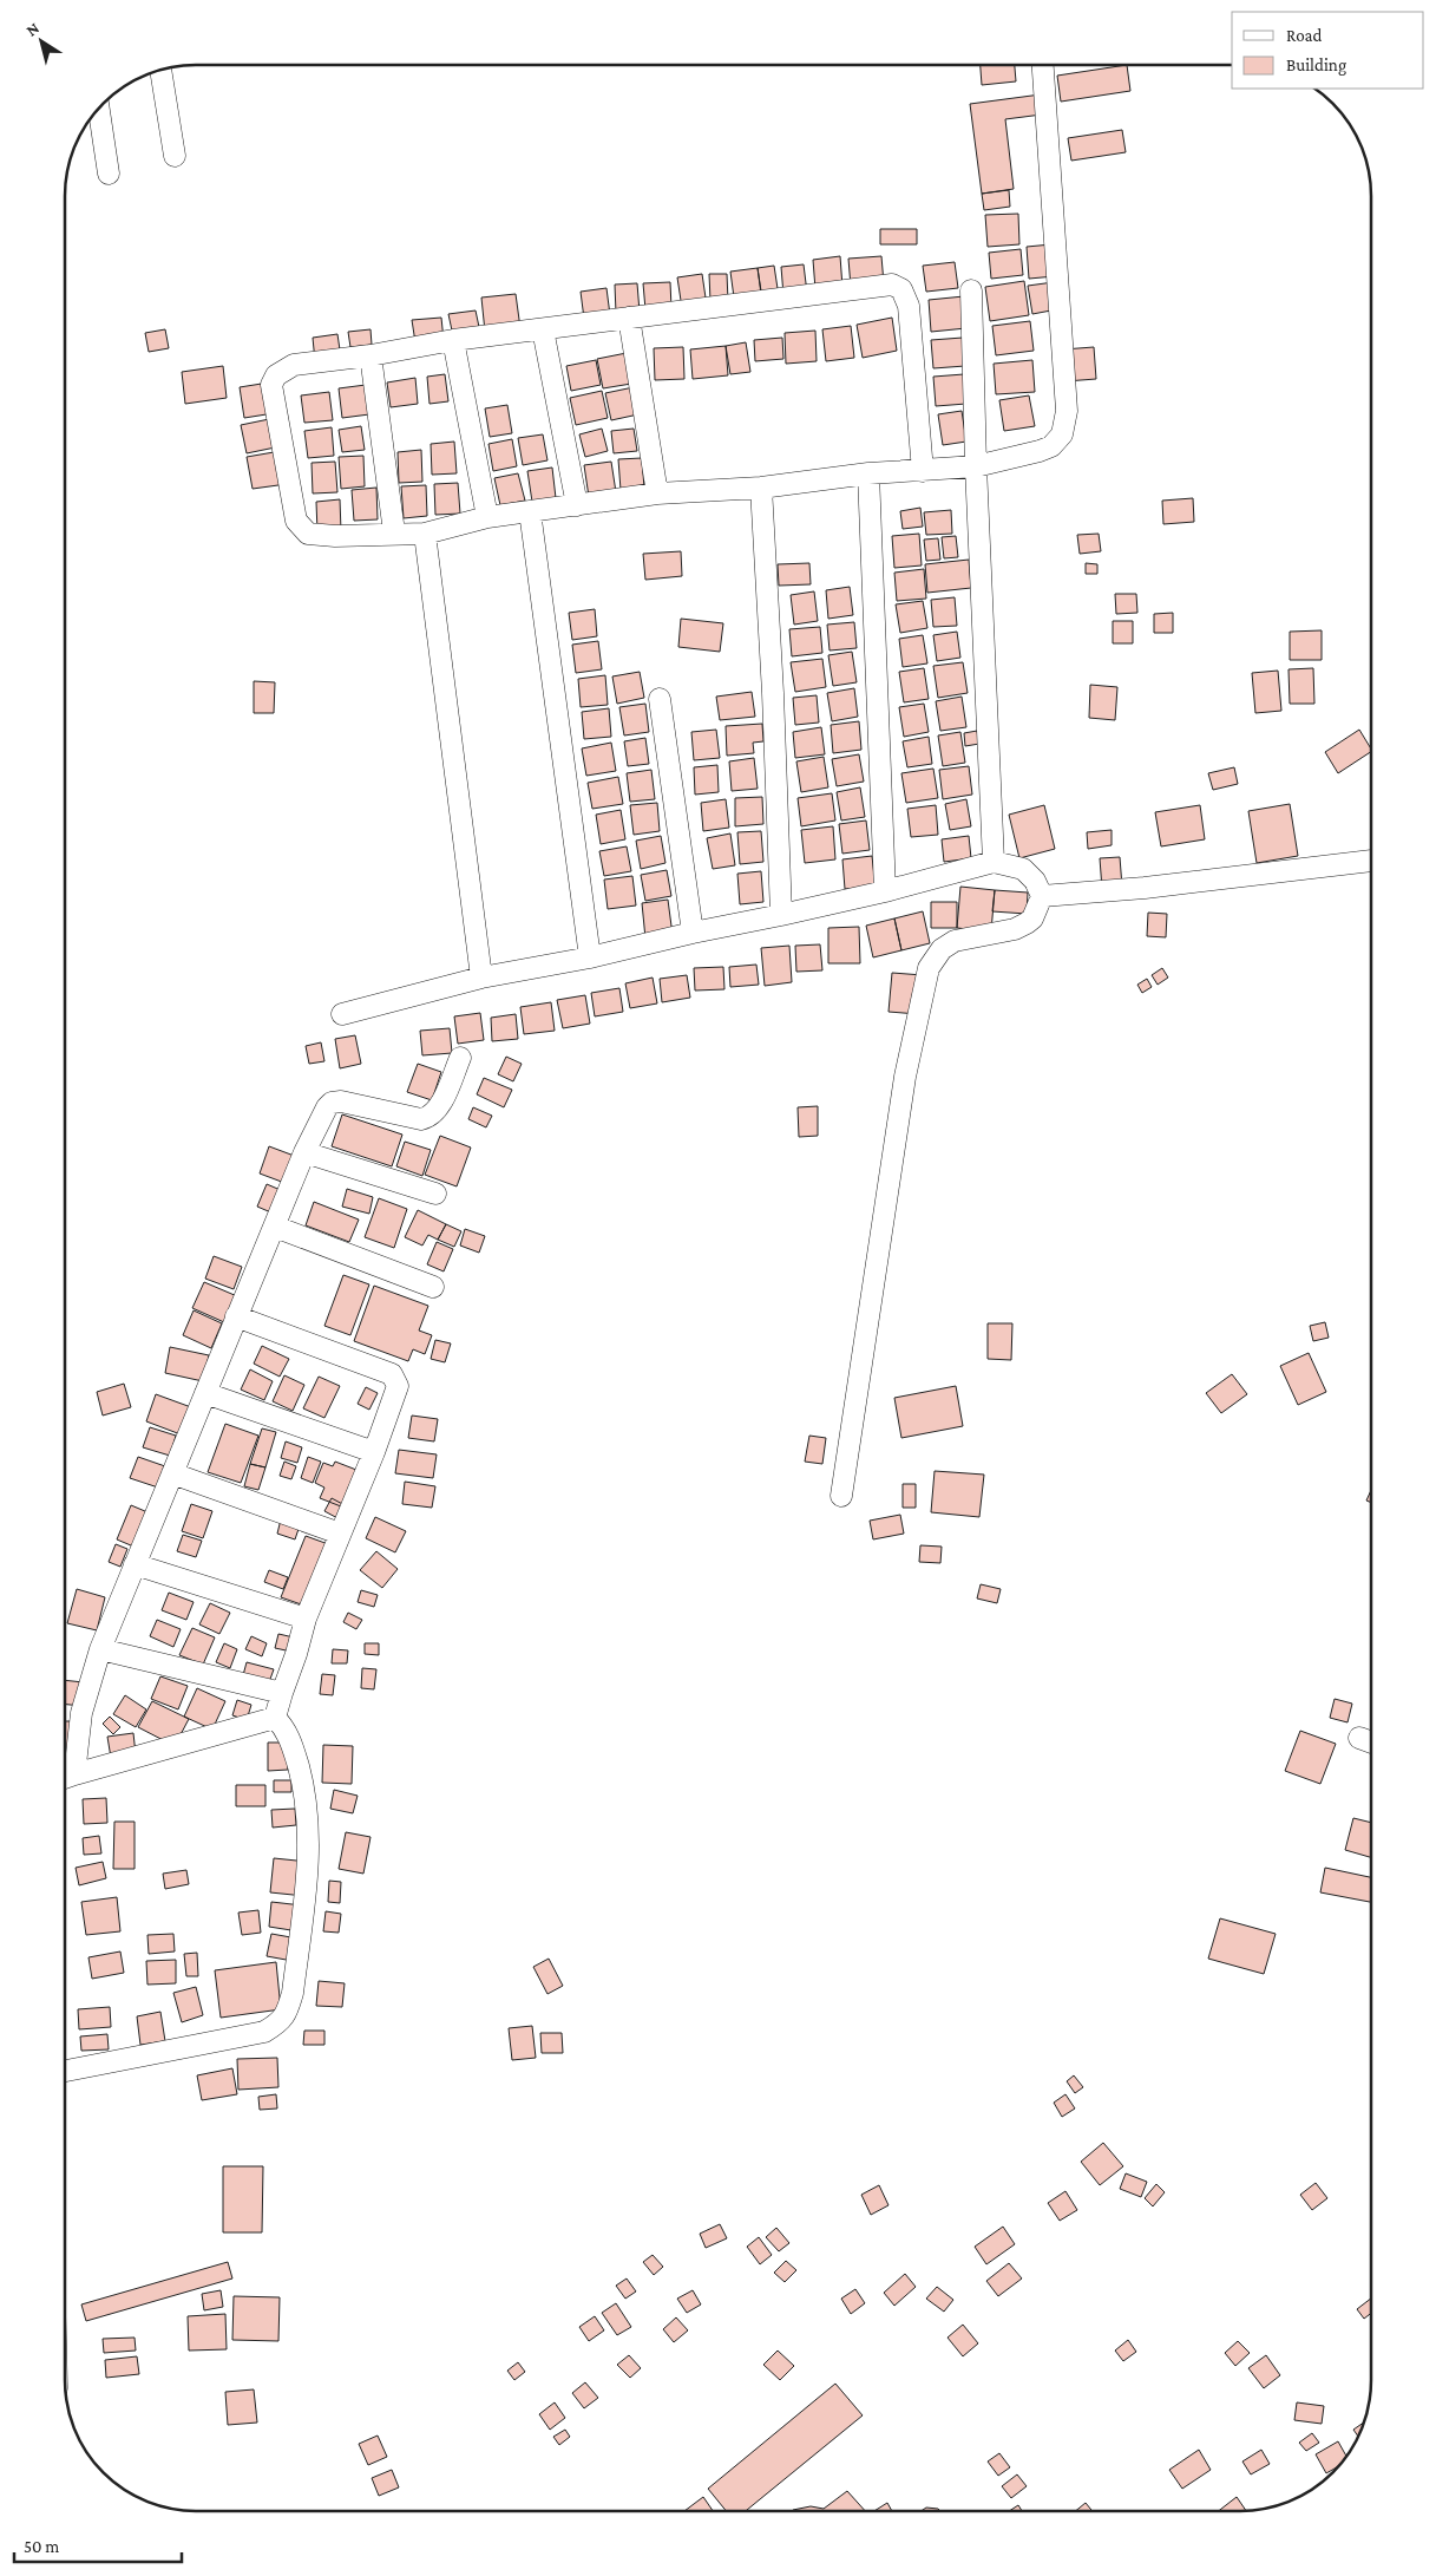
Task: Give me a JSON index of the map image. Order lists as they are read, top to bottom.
{
  "legend": ["Road", "Building"],
  "scale_bar": "50 m",
  "north": "top left"
}
